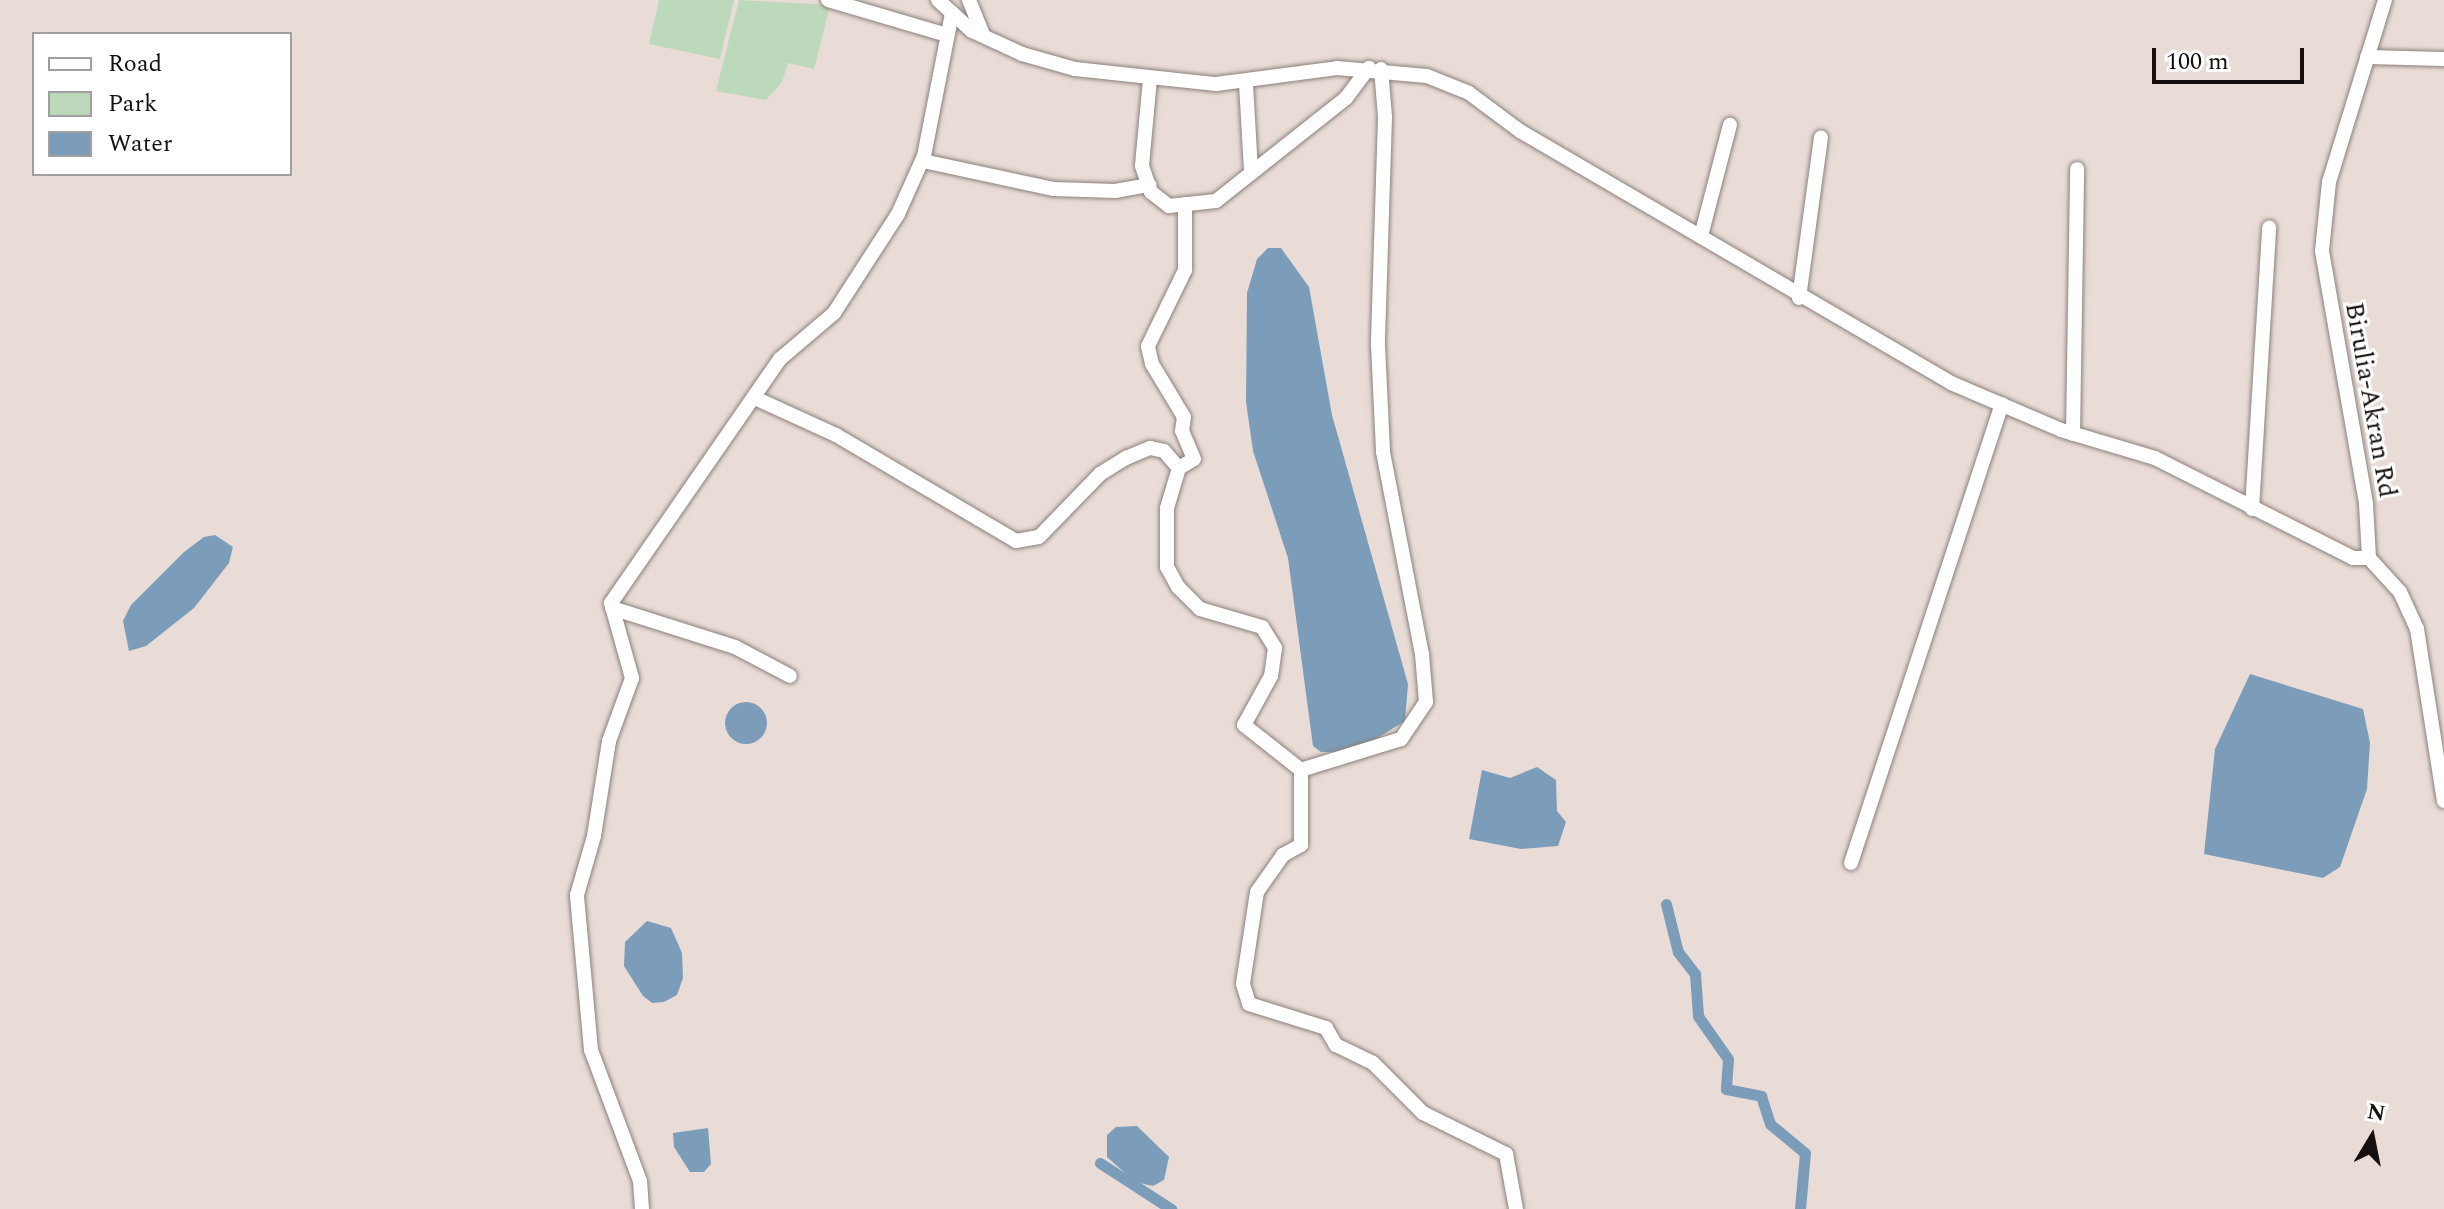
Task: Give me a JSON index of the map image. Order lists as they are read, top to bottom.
{
  "streets": {
    "street": ["Birulia-Akran Rd"]
  },
  "legend": ["Road", "Park", "Water"],
  "scale_bar": "100 m",
  "north": "top"
}
